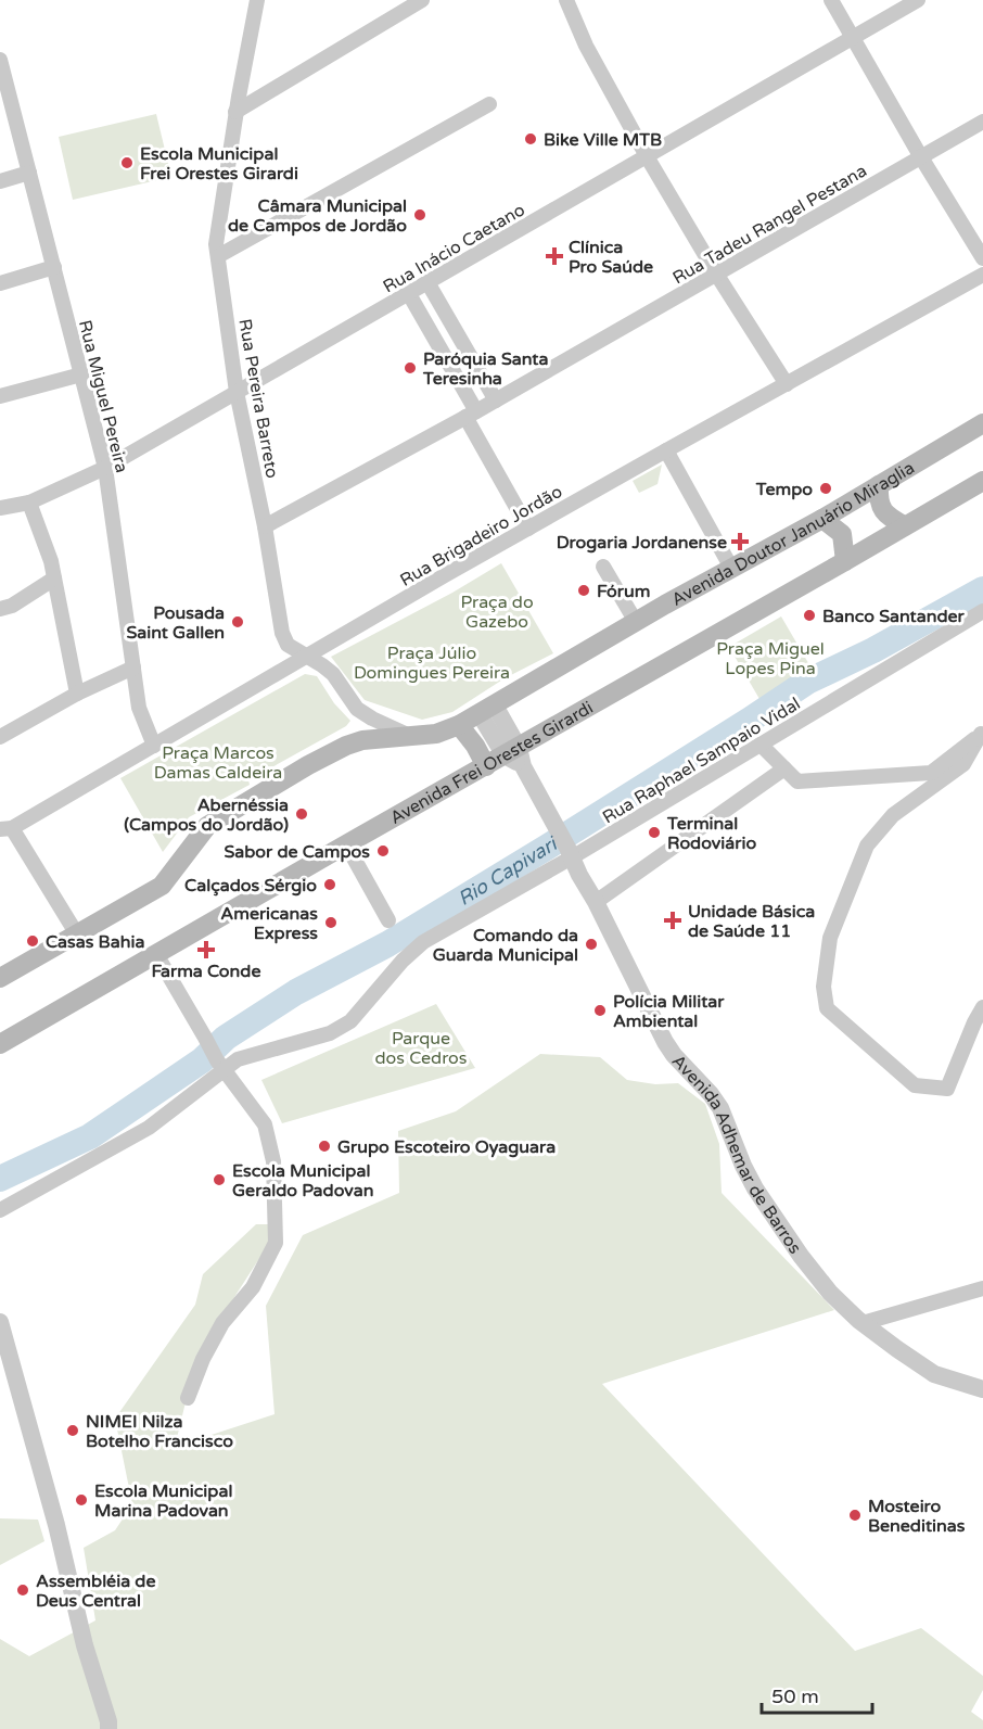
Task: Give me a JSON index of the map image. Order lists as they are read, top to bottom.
{
  "streets": {
    "main road": ["Avenida Doutor Januário Miraglia", "Avenida Frei Orestes Girardi"],
    "street": [
      "Rua Tadeu Rangel Pestana",
      "Rua Inácio Caetano",
      "Rua Miguel Pereira",
      "Rua Pereira Barreto",
      "Rua Brigadeiro Jordão",
      "Rua Raphael Sampaio Vidal",
      "Avenida Adhemar de Barros"
    ]
  },
  "crossings": [
    ["Rua Tadeu Rangel Pestana", "Rua Pereira Barreto"],
    ["Rua Inácio Caetano", "Rua Miguel Pereira"],
    ["Rua Inácio Caetano", "Rua Pereira Barreto"],
    ["Rua Miguel Pereira", "Rua Brigadeiro Jordão"],
    ["Rua Pereira Barreto", "Avenida Doutor Januário Miraglia"],
    ["Rua Pereira Barreto", "Rua Brigadeiro Jordão"],
    ["Avenida Doutor Januário Miraglia", "Avenida Adhemar de Barros"],
    ["Rua Raphael Sampaio Vidal", "Avenida Adhemar de Barros"],
    ["Avenida Frei Orestes Girardi", "Avenida Adhemar de Barros"]
  ],
  "water": ["Rio Capivari"],
  "parks": [
    "Praça do Gazebo",
    "Praça Miguel Lopes Pina",
    "Praça Júlio Domingues Pereira",
    "Praça Marcos Damas Caldeira",
    "Parque dos Cedros"
  ],
  "places": {
    "other": [
      "Bike Ville MTB",
      "Escola Municipal Frei Orestes Girardi",
      "Câmara Municipal de Campos de Jordão",
      "Paróquia Santa Teresinha",
      "Tempo",
      "Fórum",
      "Banco Santander",
      "Pousada Saint Gallen",
      "Abernéssia (Campos do Jordão)",
      "Terminal Rodoviário",
      "Sabor de Campos",
      "Calçados Sérgio",
      "Americanas Express",
      "Casas Bahia",
      "Comando da Guarda Municipal",
      "Polícia Militar Ambiental",
      "Grupo Escoteiro Oyaguara",
      "Escola Municipal Geraldo Padovan",
      "NIMEI Nilza Botelho Francisco",
      "Escola Municipal Marina Padovan",
      "Mosteiro Beneditinas",
      "Assembléia de Deus Central"
    ],
    "health": [
      "Clínica Pro Saúde",
      "Drogaria Jordanense",
      "Unidade Básica de Saúde 11",
      "Farma Conde"
    ]
  },
  "scale_bar": "50 m"
}
